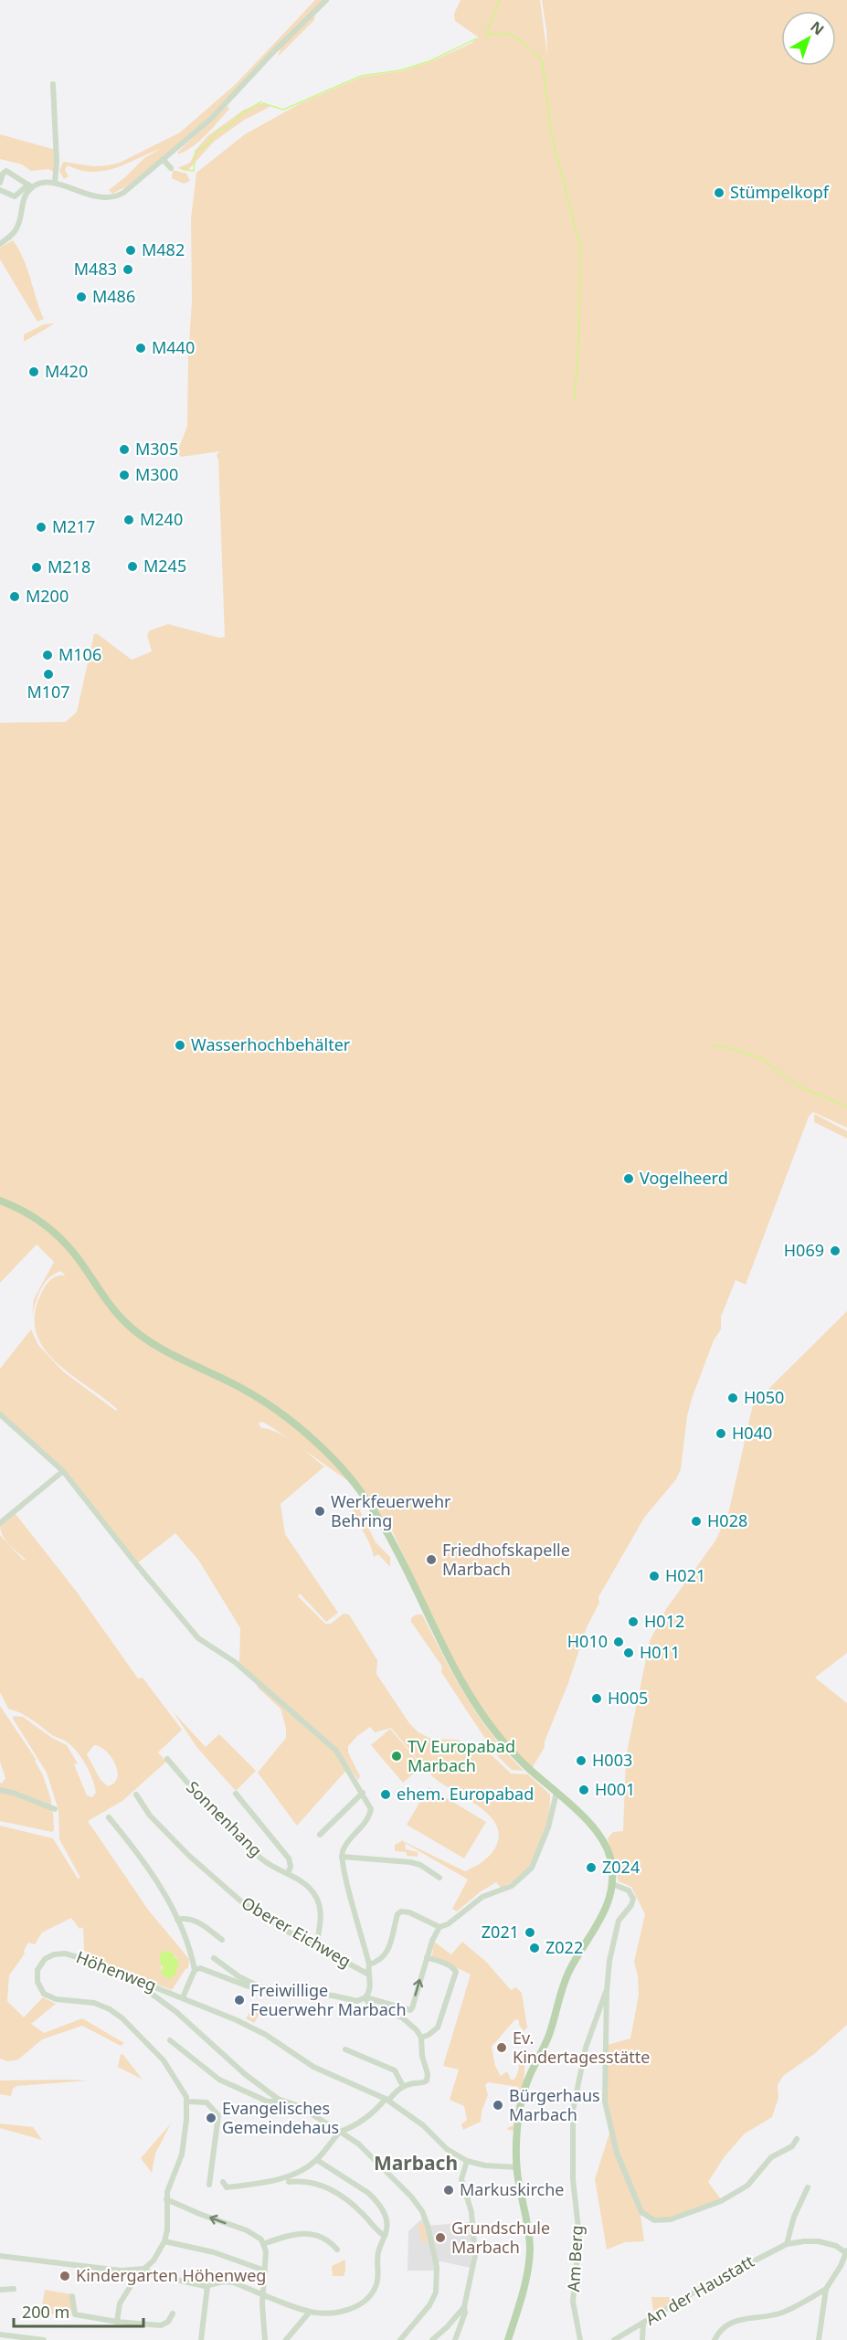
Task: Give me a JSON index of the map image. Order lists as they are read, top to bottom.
{
  "streets": {
    "street": [
      "Sonnenhang",
      "Oberer Eichweg",
      "Höhenweg",
      "Am Berg",
      "An der Haustatt"
    ]
  },
  "crossings": [
    ["Sonnenhang", "Oberer Eichweg"]
  ],
  "districts": ["Marbach"],
  "places": [
    "Stümpelkopf",
    "M482",
    "M483",
    "M486",
    "M440",
    "M420",
    "M305",
    "M300",
    "M240",
    "M217",
    "M245",
    "M218",
    "M200",
    "M106",
    "M107",
    "Wasserhochbehälter",
    "Vogelheerd",
    "H069",
    "H050",
    "H040",
    "Werkfeuerwehr Behring",
    "H028",
    "Friedhofskapelle Marbach",
    "H021",
    "H012",
    "H010",
    "H011",
    "H005",
    "TV Europabad Marbach",
    "H003",
    "H001",
    "ehem. Europabad",
    "Z024",
    "Z021",
    "Z022",
    "Freiwillige Feuerwehr Marbach",
    "Ev. Kindertagesstätte",
    "Bürgerhaus Marbach",
    "Evangelisches Gemeindehaus",
    "Markuskirche",
    "Grundschule Marbach",
    "Kindergarten Höhenweg"
  ],
  "scale_bar": "200 m",
  "north": "top right"
}
